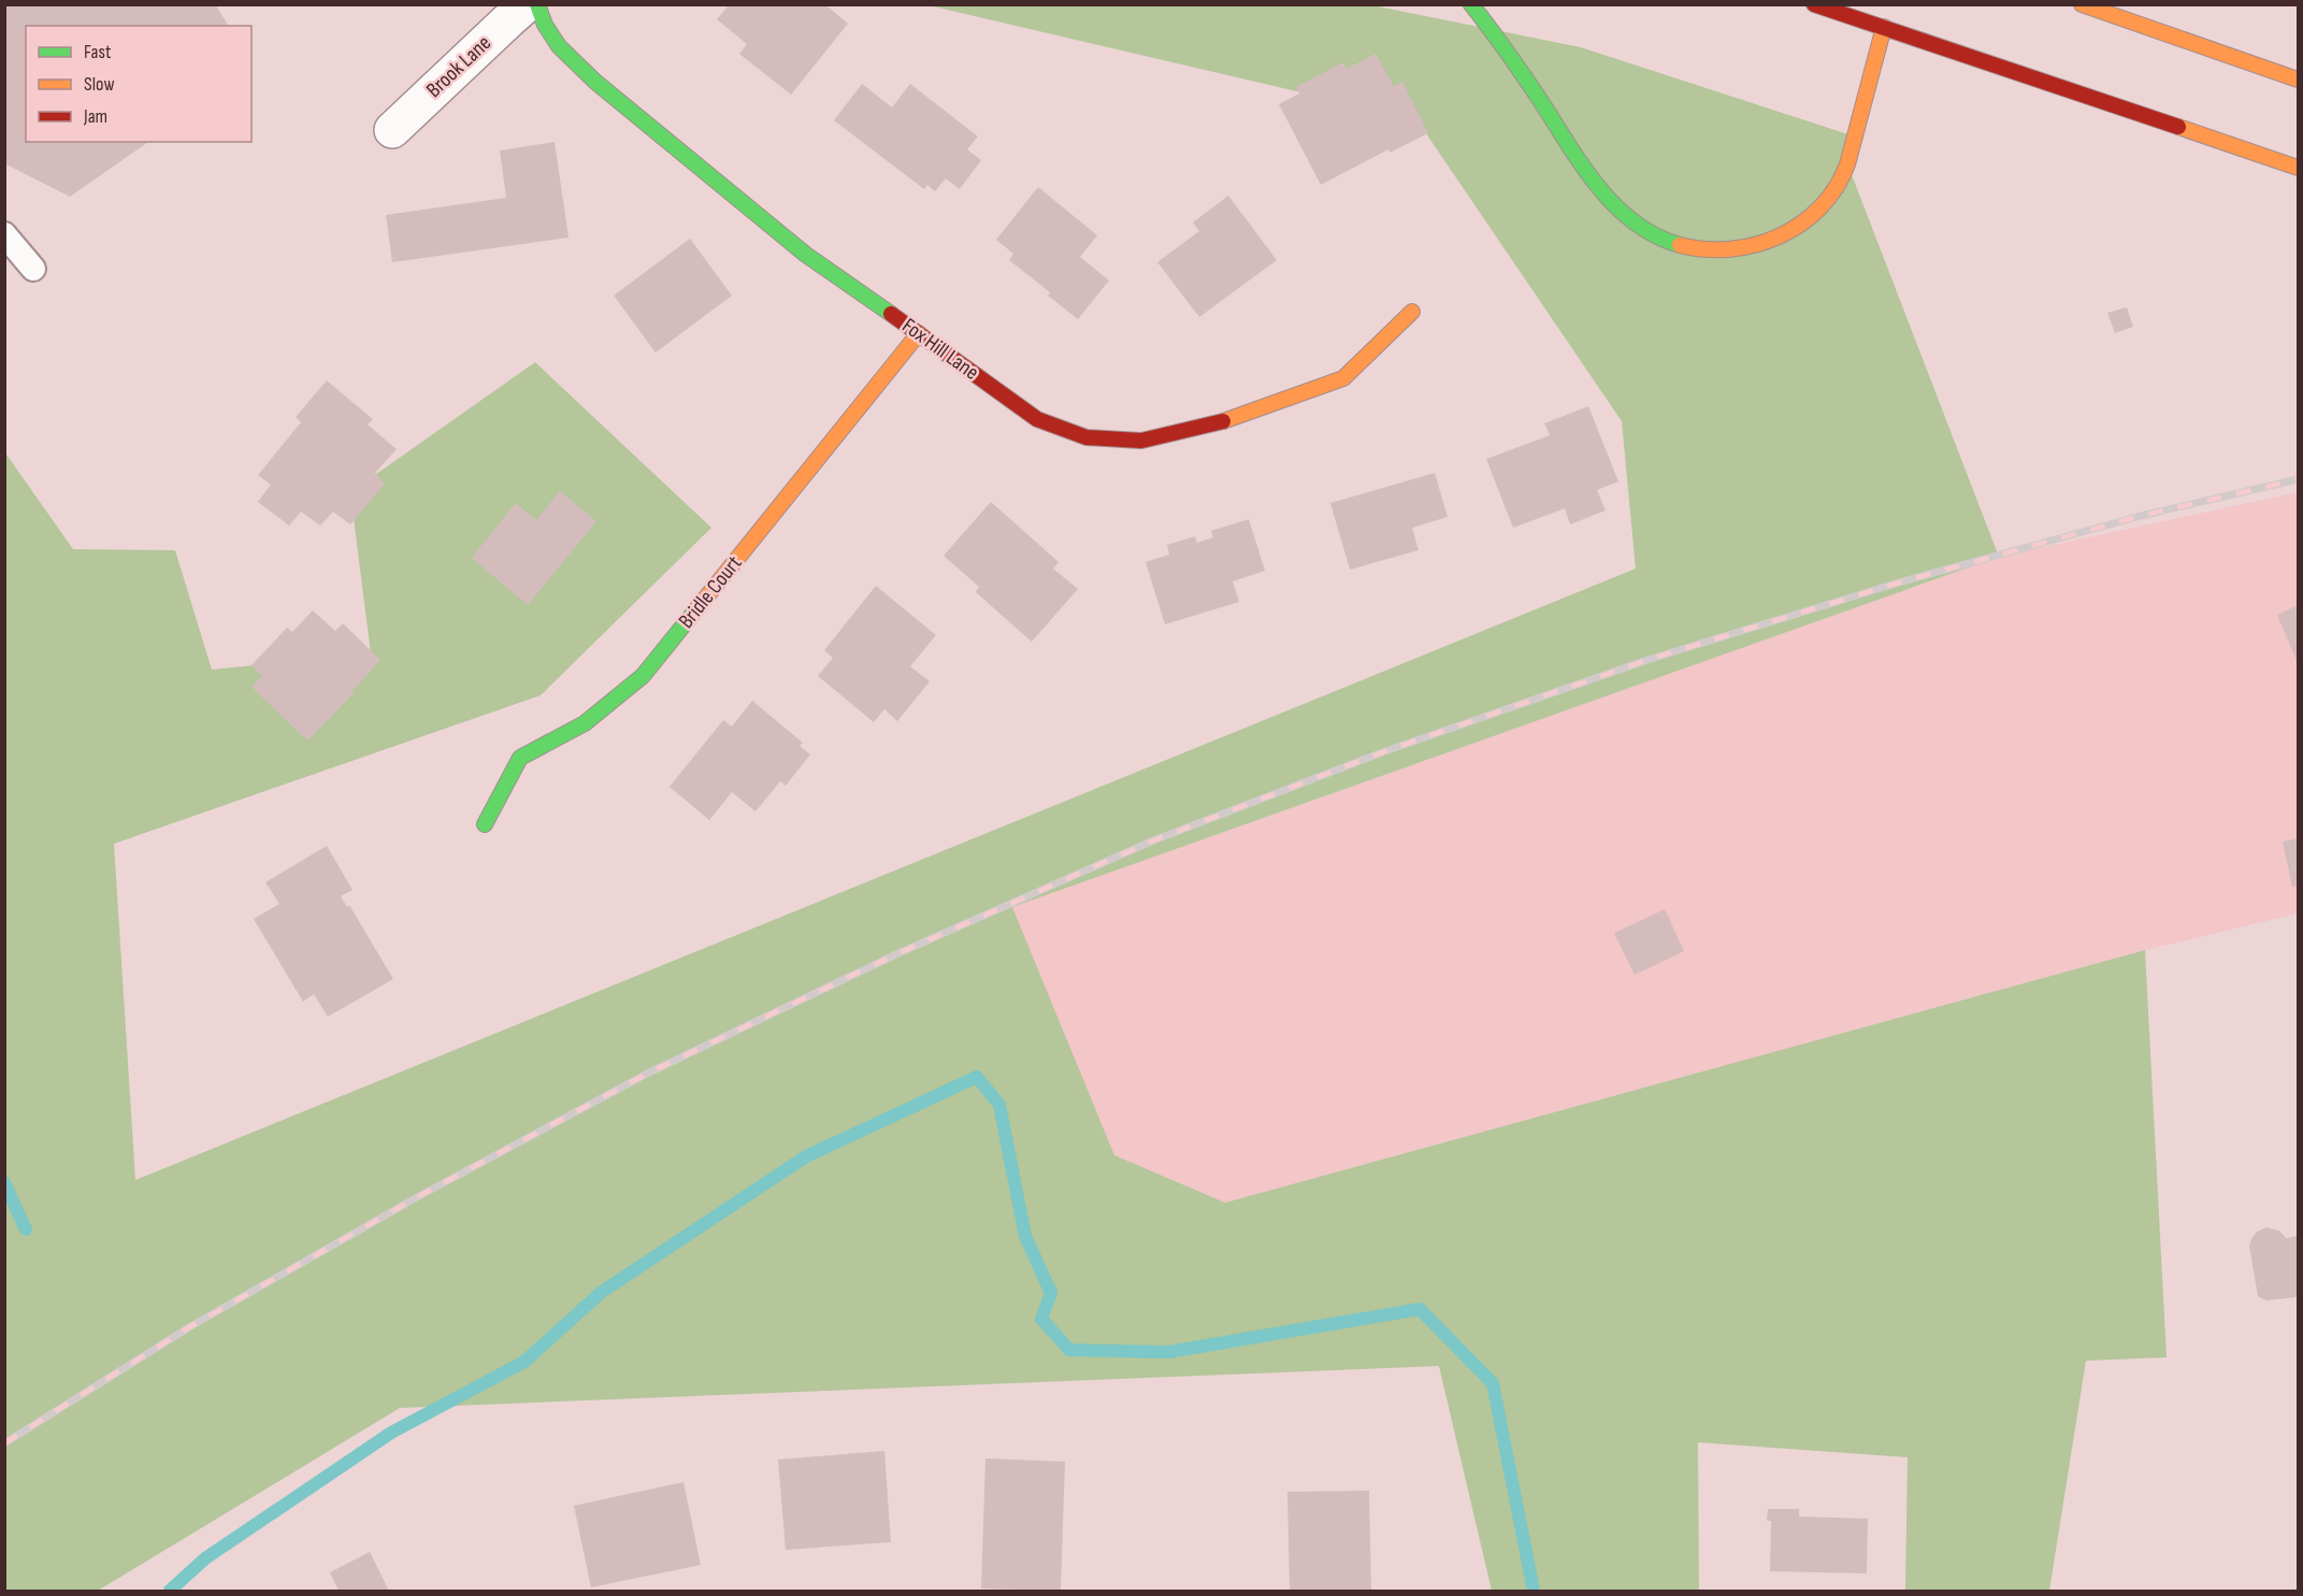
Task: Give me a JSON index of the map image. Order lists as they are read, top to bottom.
{
  "streets": {
    "main road": ["Fox Hill Lane", "Bridle Court"],
    "street": ["Brook Lane"]
  },
  "crossings": [
    ["Fox Hill Lane", "Bridle Court"]
  ],
  "legend": ["Fast", "Slow", "Jam"]
}
